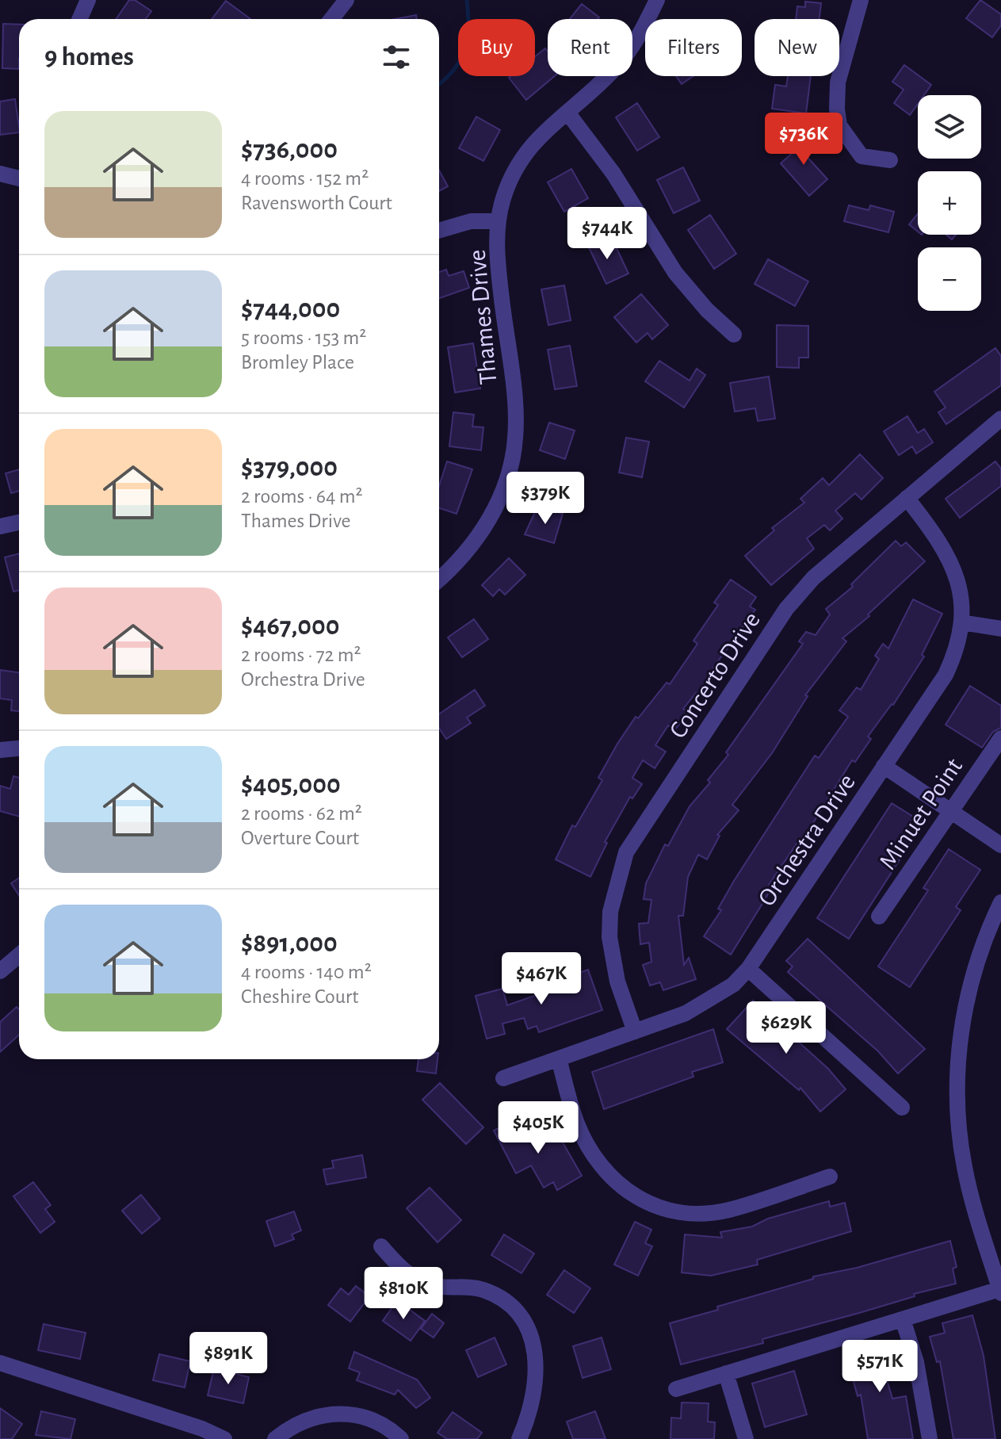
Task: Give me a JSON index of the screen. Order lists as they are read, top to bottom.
{
  "streets": {
    "street": [
      "Thames Drive",
      "Concerto Drive",
      "Minuet Point",
      "Orchestra Drive"
    ]
  },
  "crossings": [
    ["Concerto Drive", "Orchestra Drive"]
  ],
  "page": {
    "chip": [
      "Buy",
      "Rent",
      "Filters",
      "New"
    ],
    "heading": "9 homes",
    "map_buttons": ["+", "−"],
    "list": [
      {
        "name": "$736,000",
        "note": "4 rooms · 152 m² · Ravensworth Court"
      },
      {
        "name": "$744,000",
        "note": "5 rooms · 153 m² · Bromley Place"
      },
      {
        "name": "$379,000",
        "note": "2 rooms · 64 m² · Thames Drive"
      },
      {
        "name": "$467,000",
        "note": "2 rooms · 72 m² · Orchestra Drive"
      },
      {
        "name": "$405,000",
        "note": "2 rooms · 62 m² · Overture Court"
      },
      {
        "name": "$891,000",
        "note": "4 rooms · 140 m² · Cheshire Court"
      }
    ],
    "price": [
      "$736K",
      "$744K",
      "$379K",
      "$467K",
      "$629K",
      "$405K",
      "$810K",
      "$891K",
      "$571K"
    ]
  }
}
